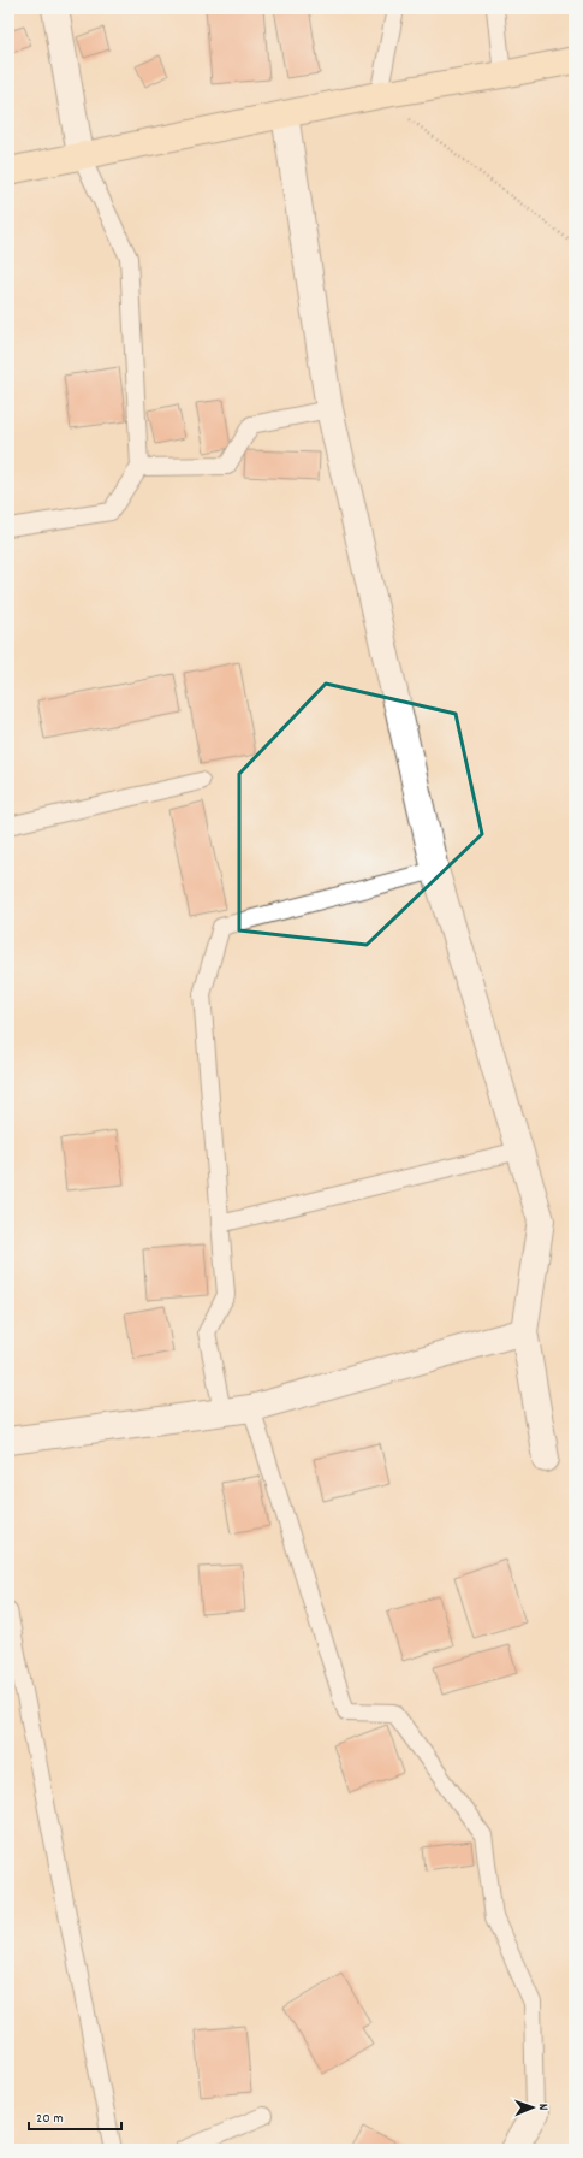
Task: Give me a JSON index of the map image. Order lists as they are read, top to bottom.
{
  "scale_bar": "20 m",
  "north": "right"
}
